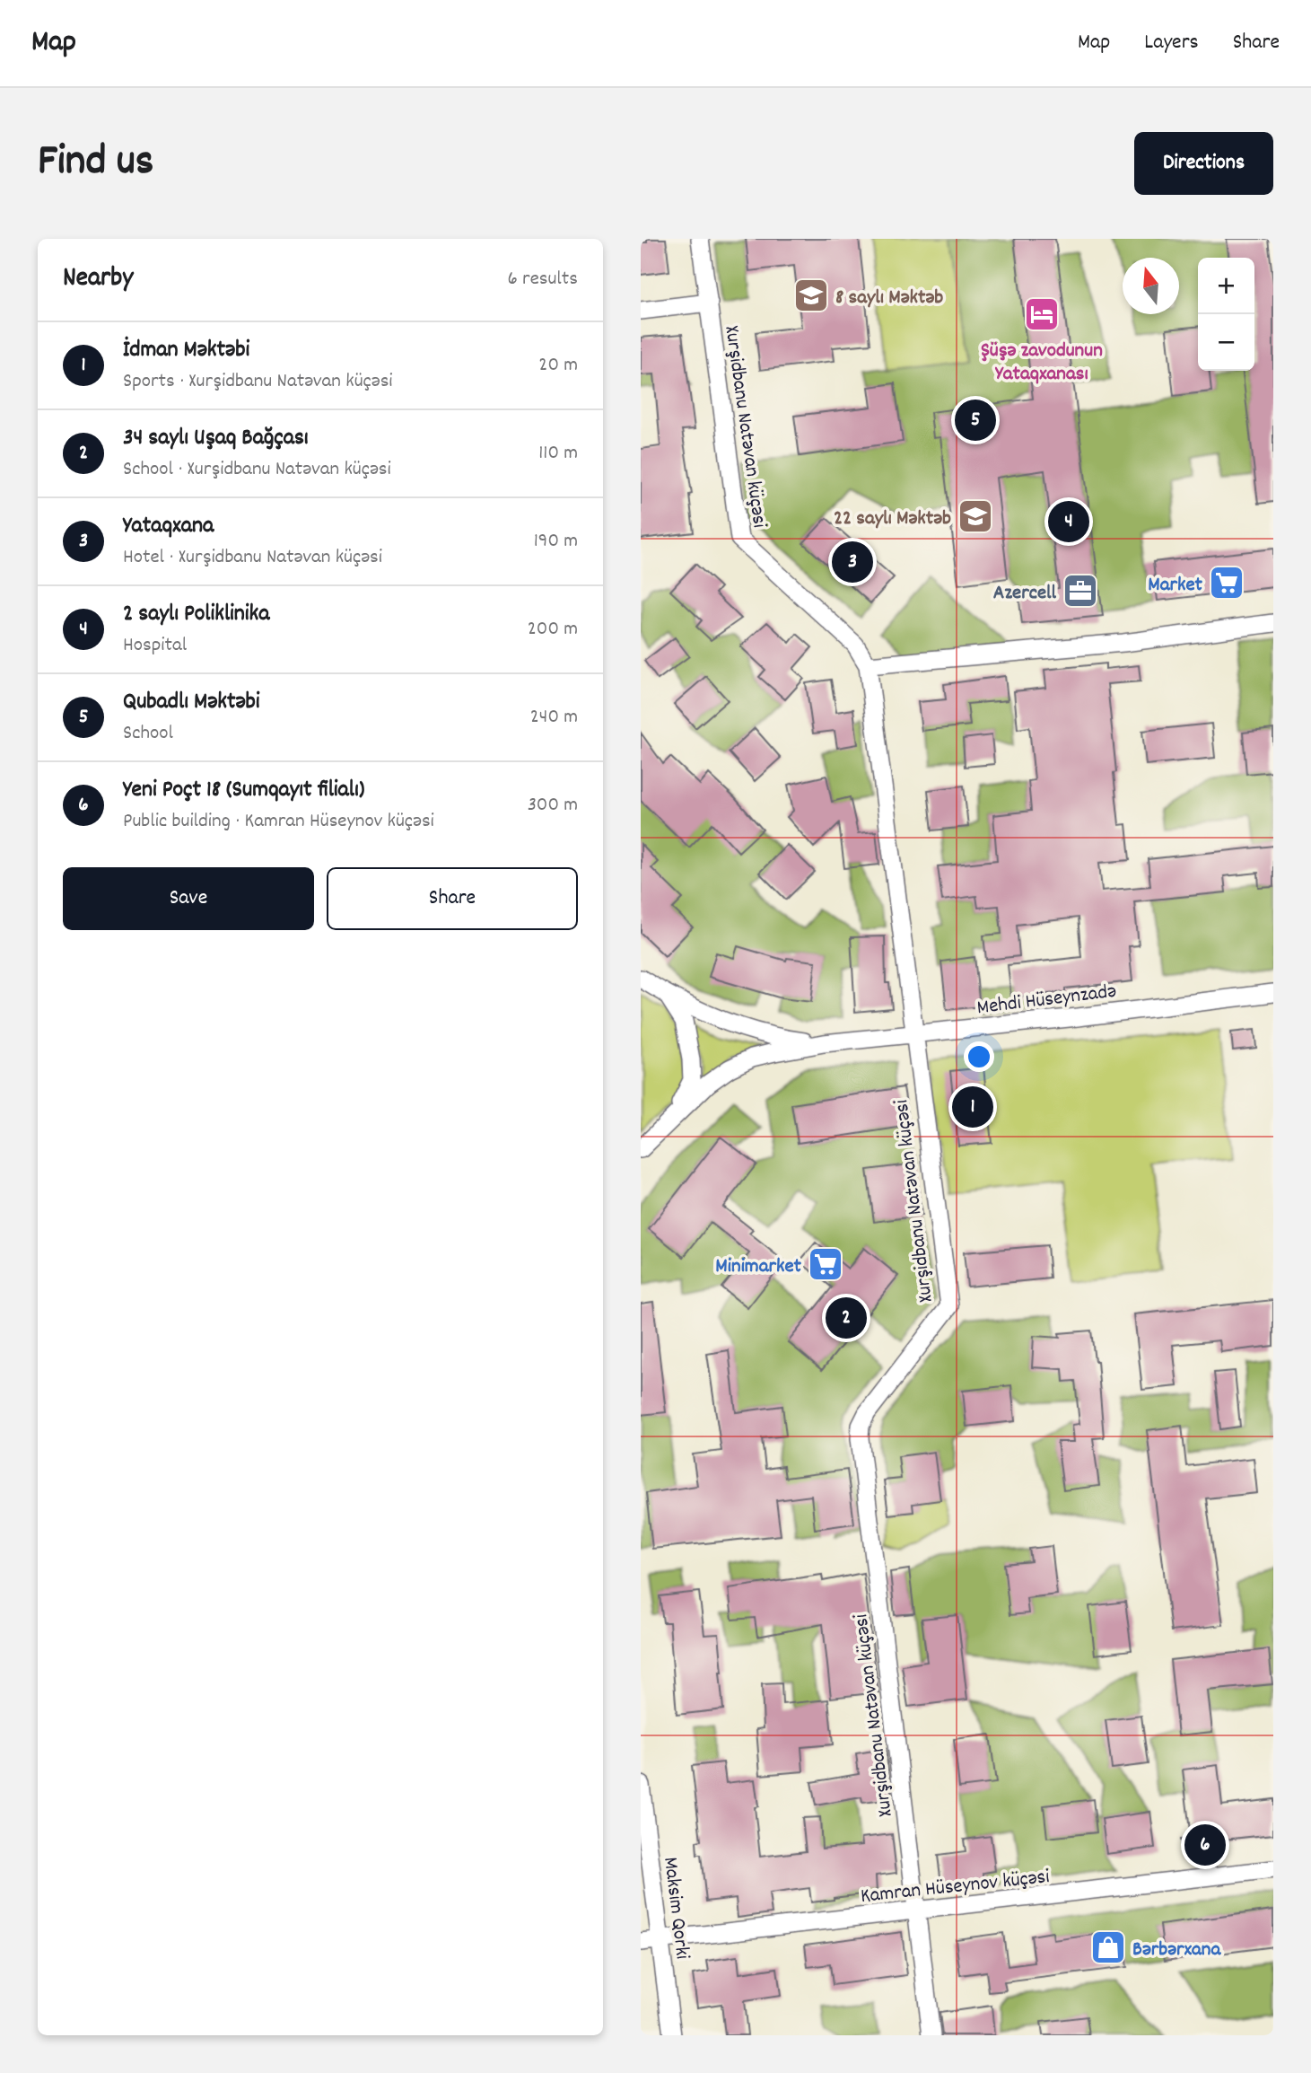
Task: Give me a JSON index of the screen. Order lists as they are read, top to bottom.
{
  "streets": {
    "street": [
      "Xurşidbanu Natəvan küçəsi",
      "Mehdi Hüseynzadə",
      "Kamran Hüseynov küçəsi",
      "Maksim Qorki"
    ]
  },
  "crossings": [
    ["Xurşidbanu Natəvan küçəsi", "Mehdi Hüseynzadə"],
    ["Xurşidbanu Natəvan küçəsi", "Kamran Hüseynov küçəsi"],
    ["Kamran Hüseynov küçəsi", "Maksim Qorki"]
  ],
  "places": {
    "school or university": ["8 saylı Məktəb", "22 saylı Məktəb"],
    "hotel": ["Şüşə zavodunun Yataqxanası"],
    "supermarket": ["Market", "Minimarket"],
    "office": ["Azercell"],
    "shop": ["Bərbərxana"]
  },
  "north": "top",
  "page": {
    "header": "Map",
    "nav": ["Map", "Layers", "Share"],
    "title": "Find us",
    "buttons": [
      "Directions",
      ["Save", "Share"]
    ],
    "heading": ["Nearby", "6 results"],
    "map_buttons": ["+", "−"],
    "list": [
      {
        "mark": "1",
        "name": "İdman Məktəbi",
        "note": "Sports · Xurşidbanu Natəvan küçəsi",
        "value": "20 m"
      },
      {
        "mark": "2",
        "name": "34 saylı Uşaq Bağçası",
        "note": "School · Xurşidbanu Natəvan küçəsi",
        "value": "110 m"
      },
      {
        "mark": "3",
        "name": "Yataqxana",
        "note": "Hotel · Xurşidbanu Natəvan küçəsi",
        "value": "190 m"
      },
      {
        "mark": "4",
        "name": "2 saylı Poliklinika",
        "note": "Hospital",
        "value": "200 m"
      },
      {
        "mark": "5",
        "name": "Qubadlı Məktəbi",
        "note": "School",
        "value": "240 m"
      },
      {
        "mark": "6",
        "name": "Yeni Poçt 18 (Sumqayıt filialı)",
        "note": "Public building · Kamran Hüseynov küçəsi",
        "value": "300 m"
      }
    ],
    "pins": [
      "5",
      "4",
      "3",
      "1",
      "2",
      "6"
    ]
  }
}
